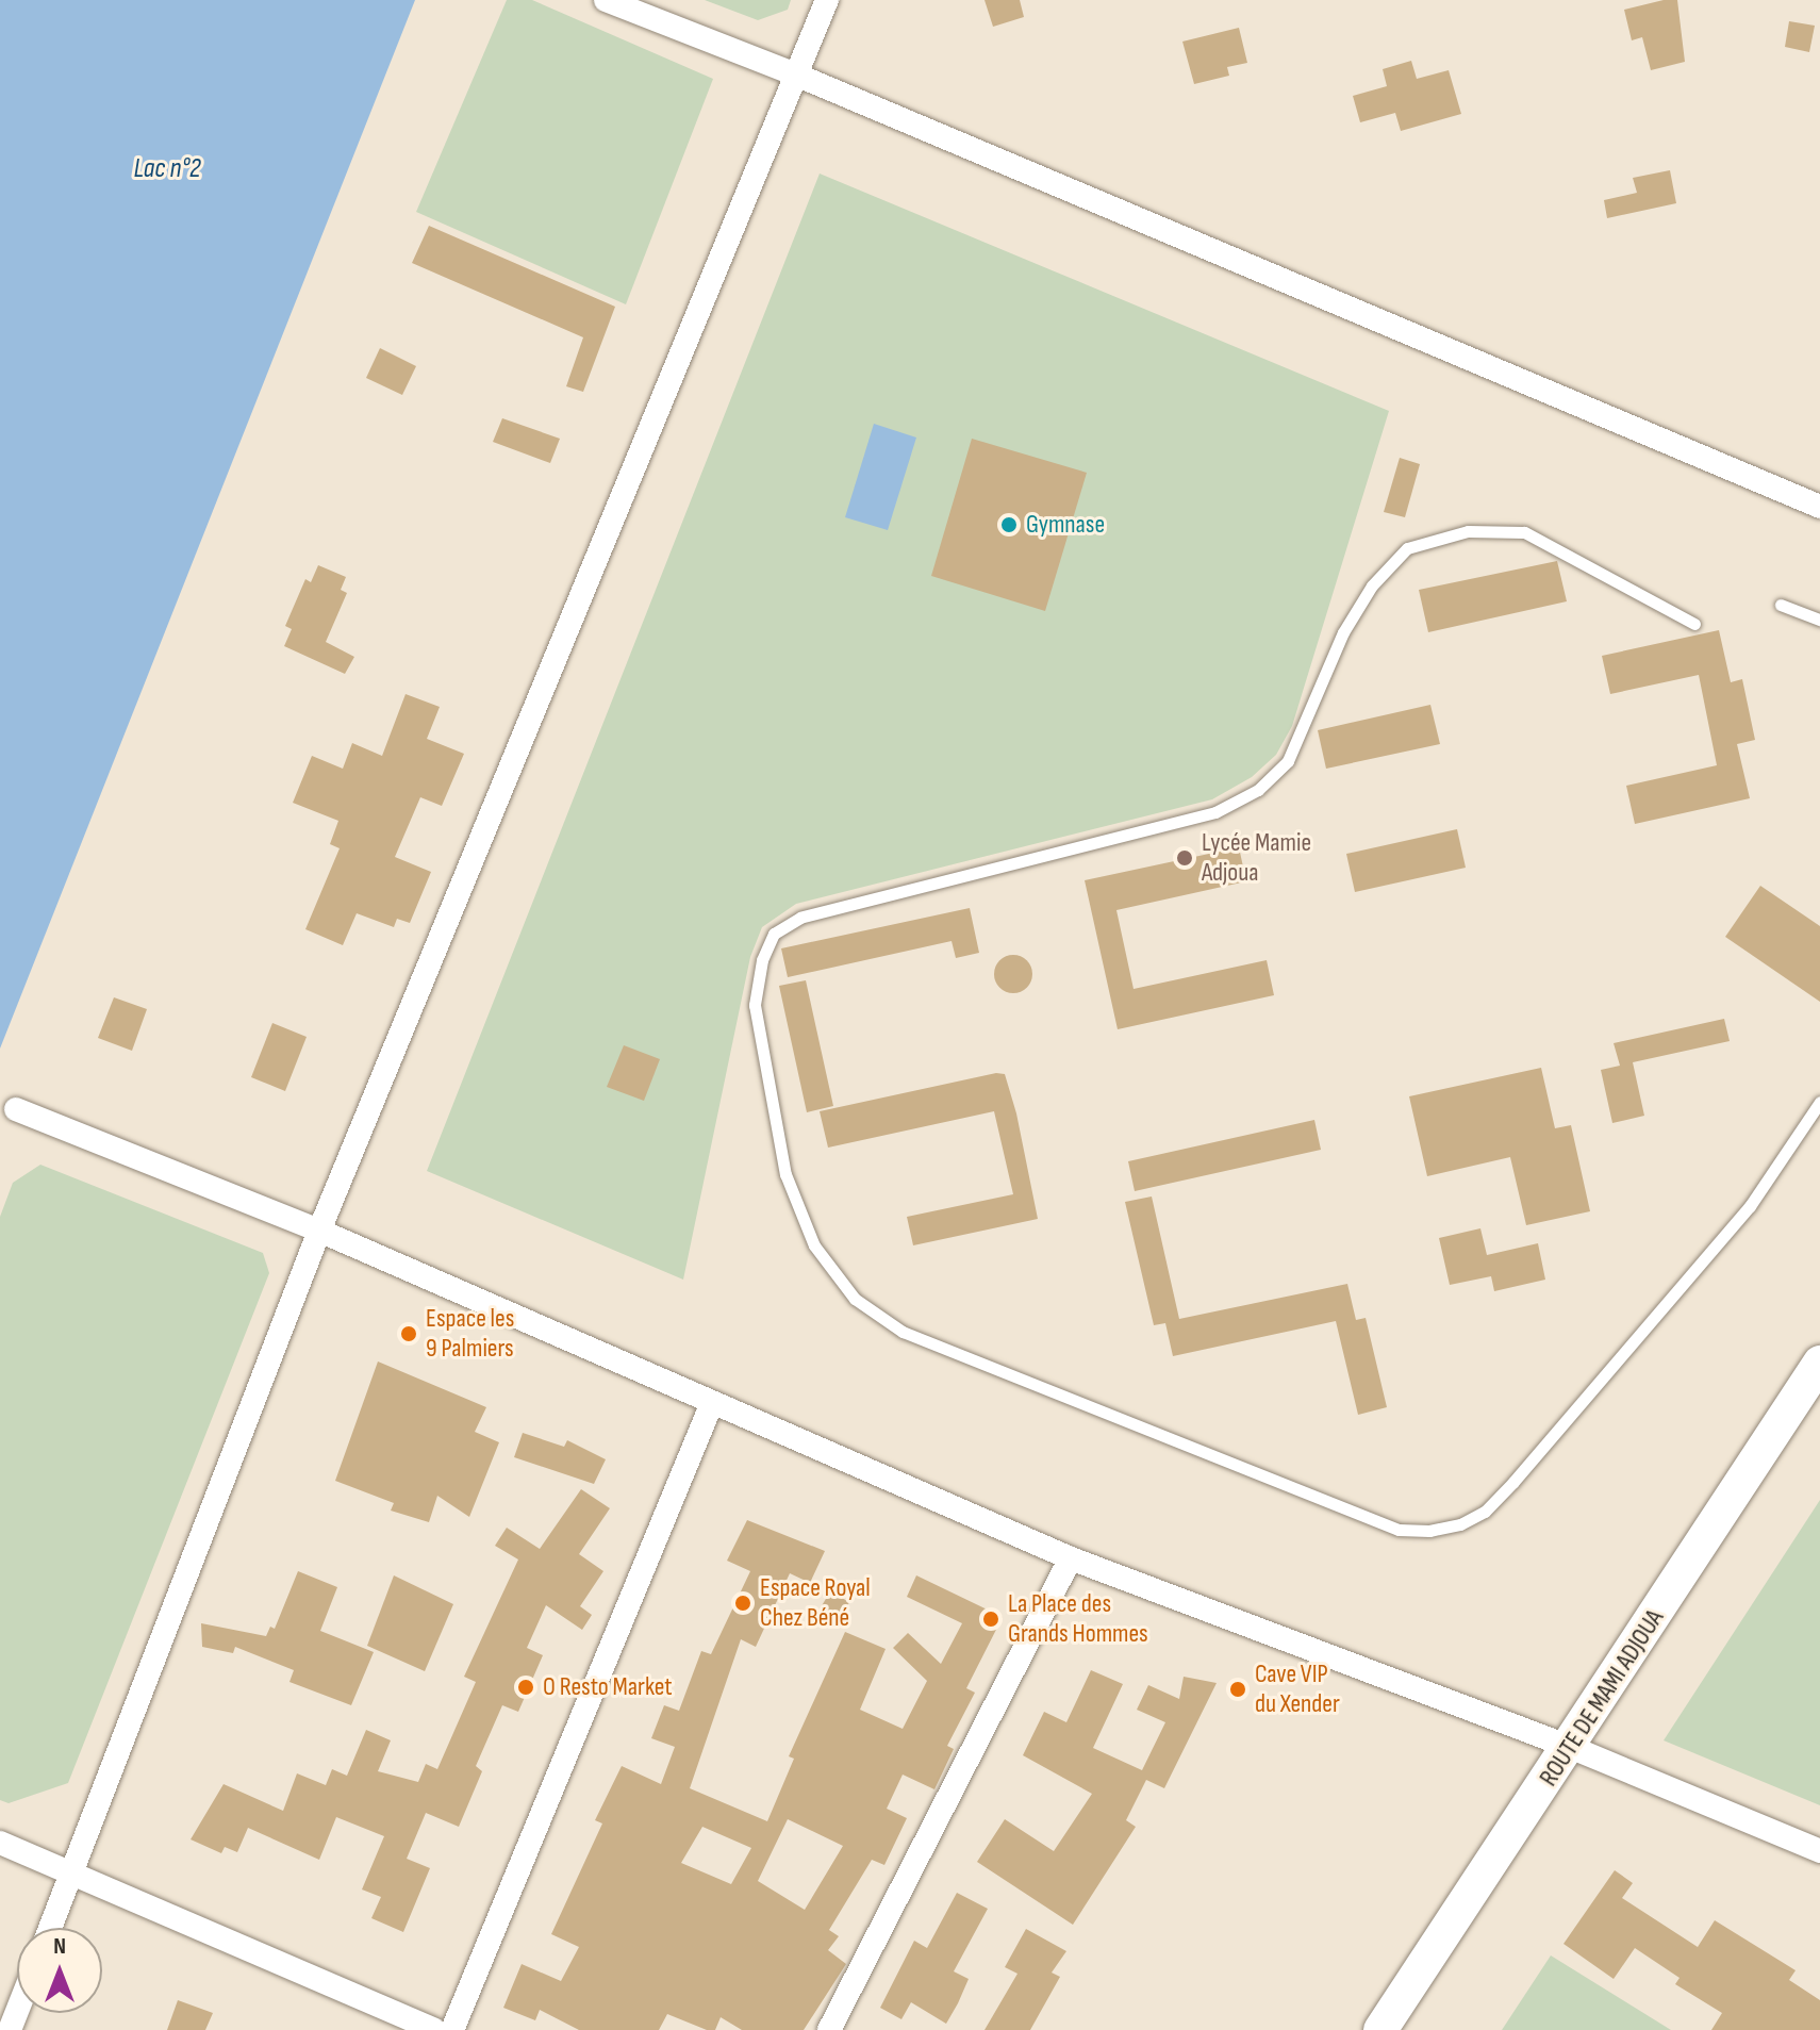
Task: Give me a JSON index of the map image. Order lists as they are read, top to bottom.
{
  "streets": {
    "street": ["ROUTE DE MAMI ADJOUA"]
  },
  "water": ["Lac n°2"],
  "places": [
    "Gymnase",
    "Lycée Mamie Adjoua",
    "Espace les 9 Palmiers",
    "Espace Royal Chez Béné",
    "La Place des Grands Hommes",
    "O Resto Market",
    "Cave VIP du Xender"
  ],
  "north": "top"
}
